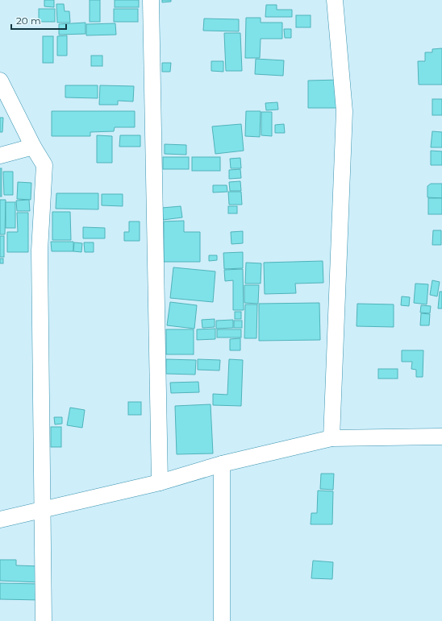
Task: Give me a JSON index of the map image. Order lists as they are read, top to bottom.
{
  "scale_bar": "20 m"
}
